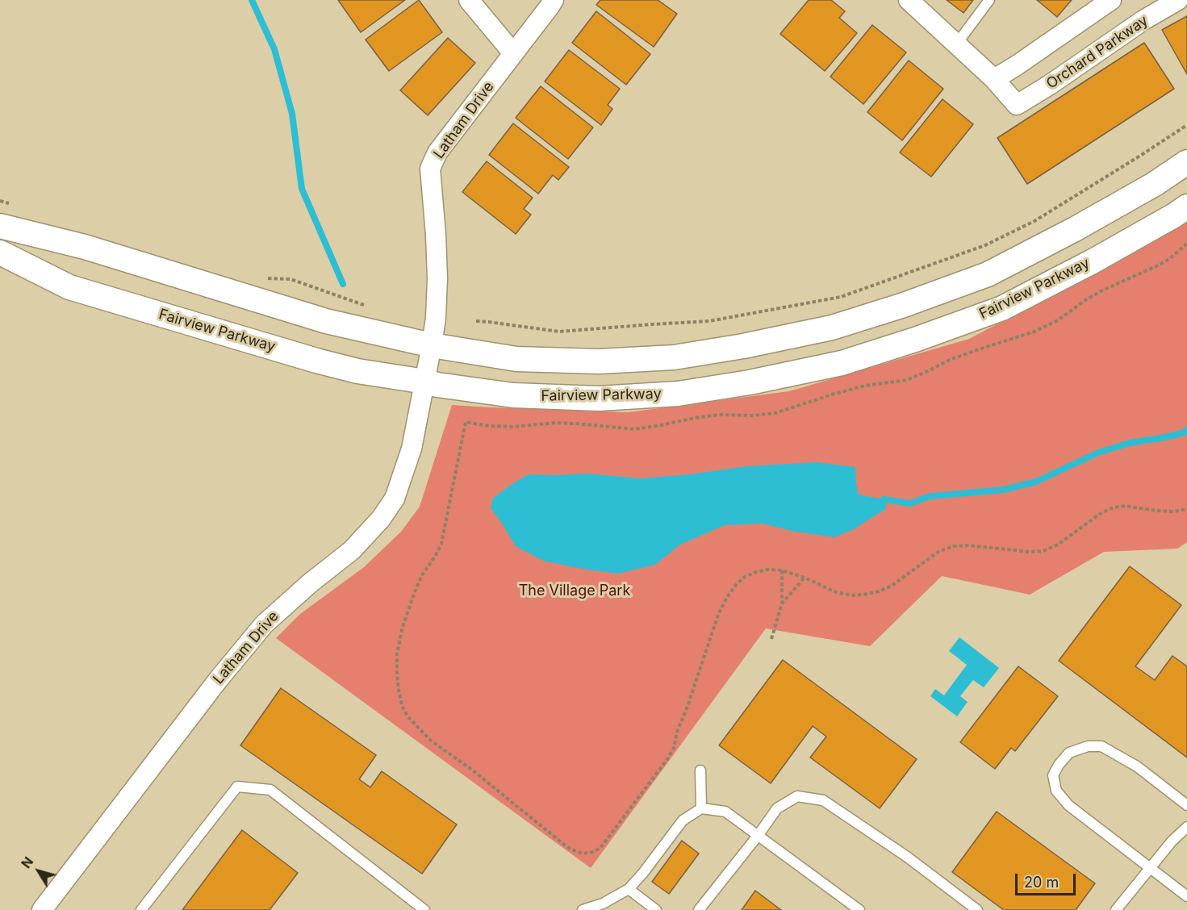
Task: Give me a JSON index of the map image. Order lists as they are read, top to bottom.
{
  "streets": {
    "street": ["Orchard Parkway", "Latham Drive", "Fairview Parkway"]
  },
  "crossings": [
    ["Latham Drive", "Fairview Parkway"]
  ],
  "parks": ["The Village Park"],
  "scale_bar": "20 m",
  "north": "top left"
}
